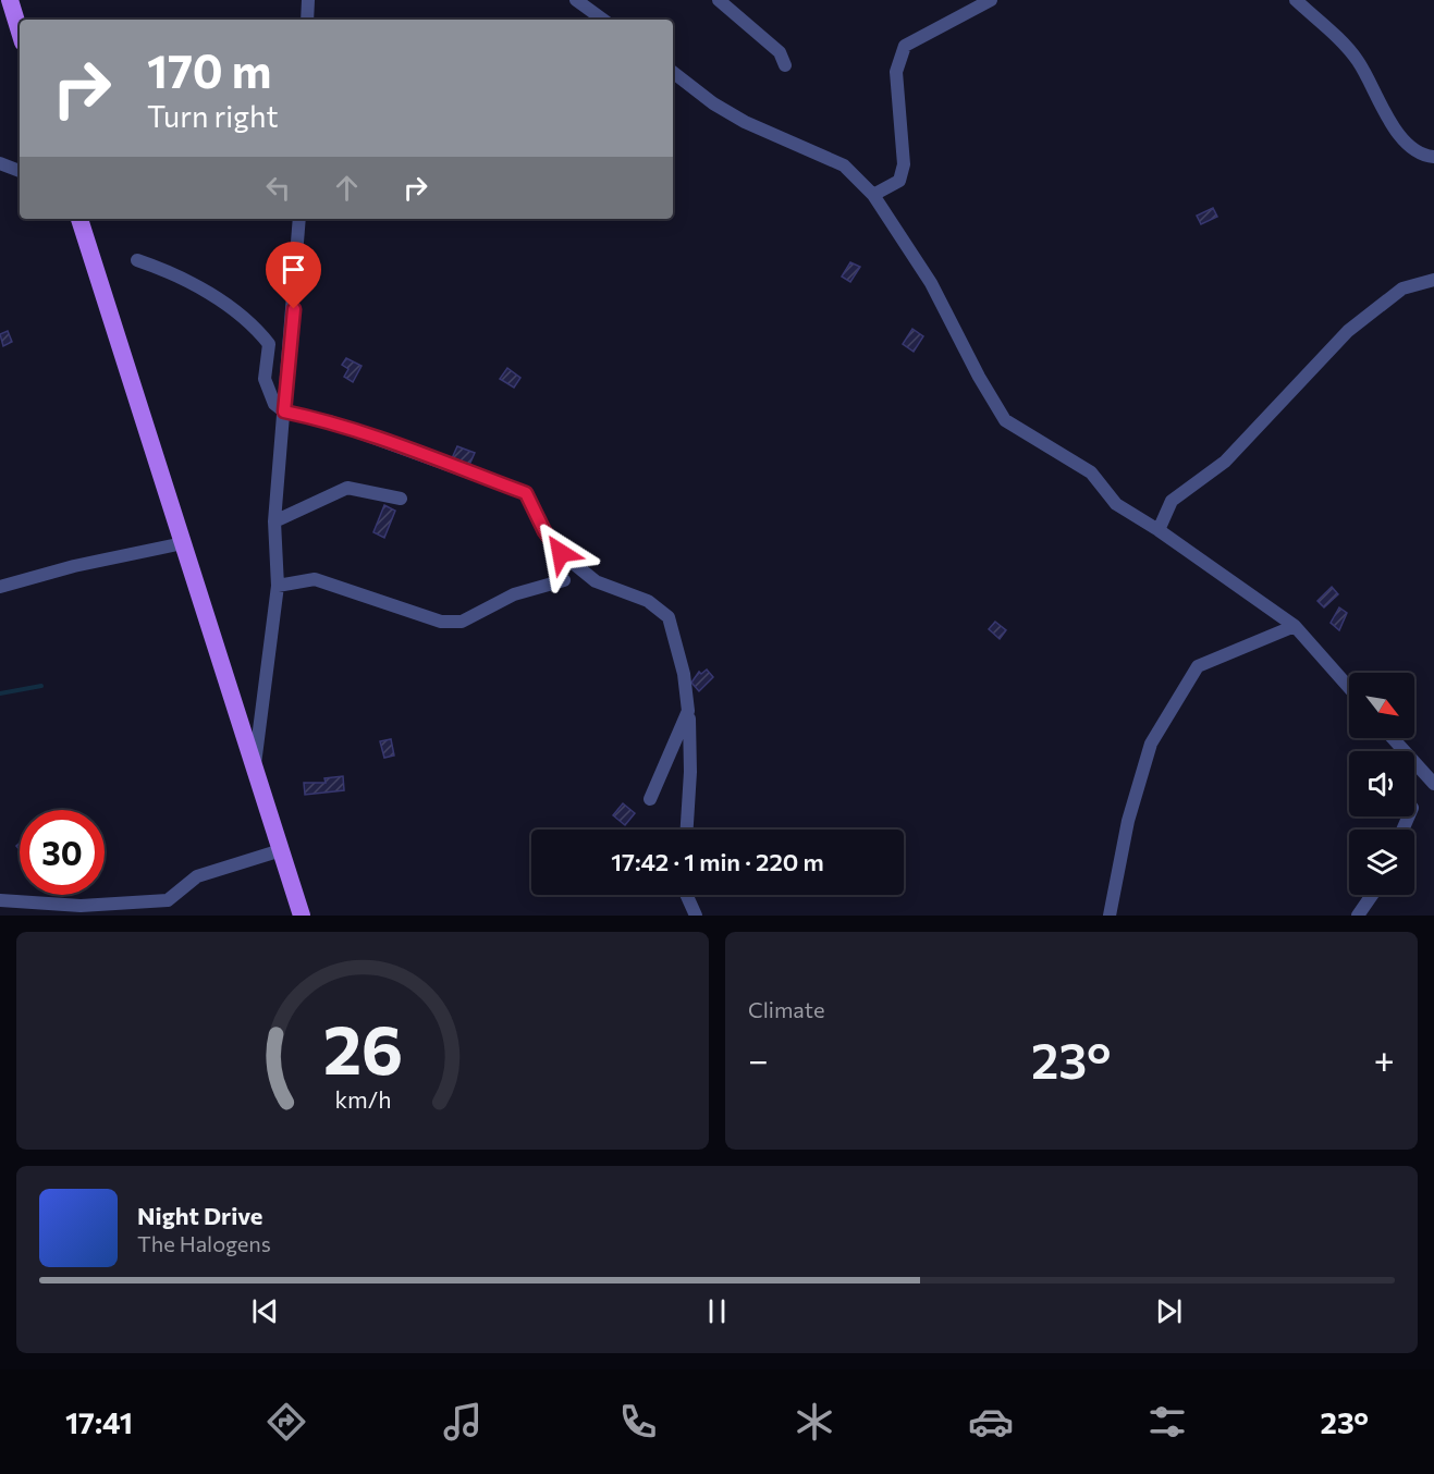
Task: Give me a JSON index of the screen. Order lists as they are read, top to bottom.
{
  "north": "bottom right",
  "page": {
    "turn": ["170 m", "Turn right"],
    "limit": "30",
    "trip": "17:42 · 1 min · 220 m",
    "tile": "Climate",
    "heat": ["−", "23°", "+"],
    "song": ["Night Drive", "The Halogens"],
    "tabs": ["17:41", "23°"],
    "gauge": ["26", "km/h"]
  }
}
